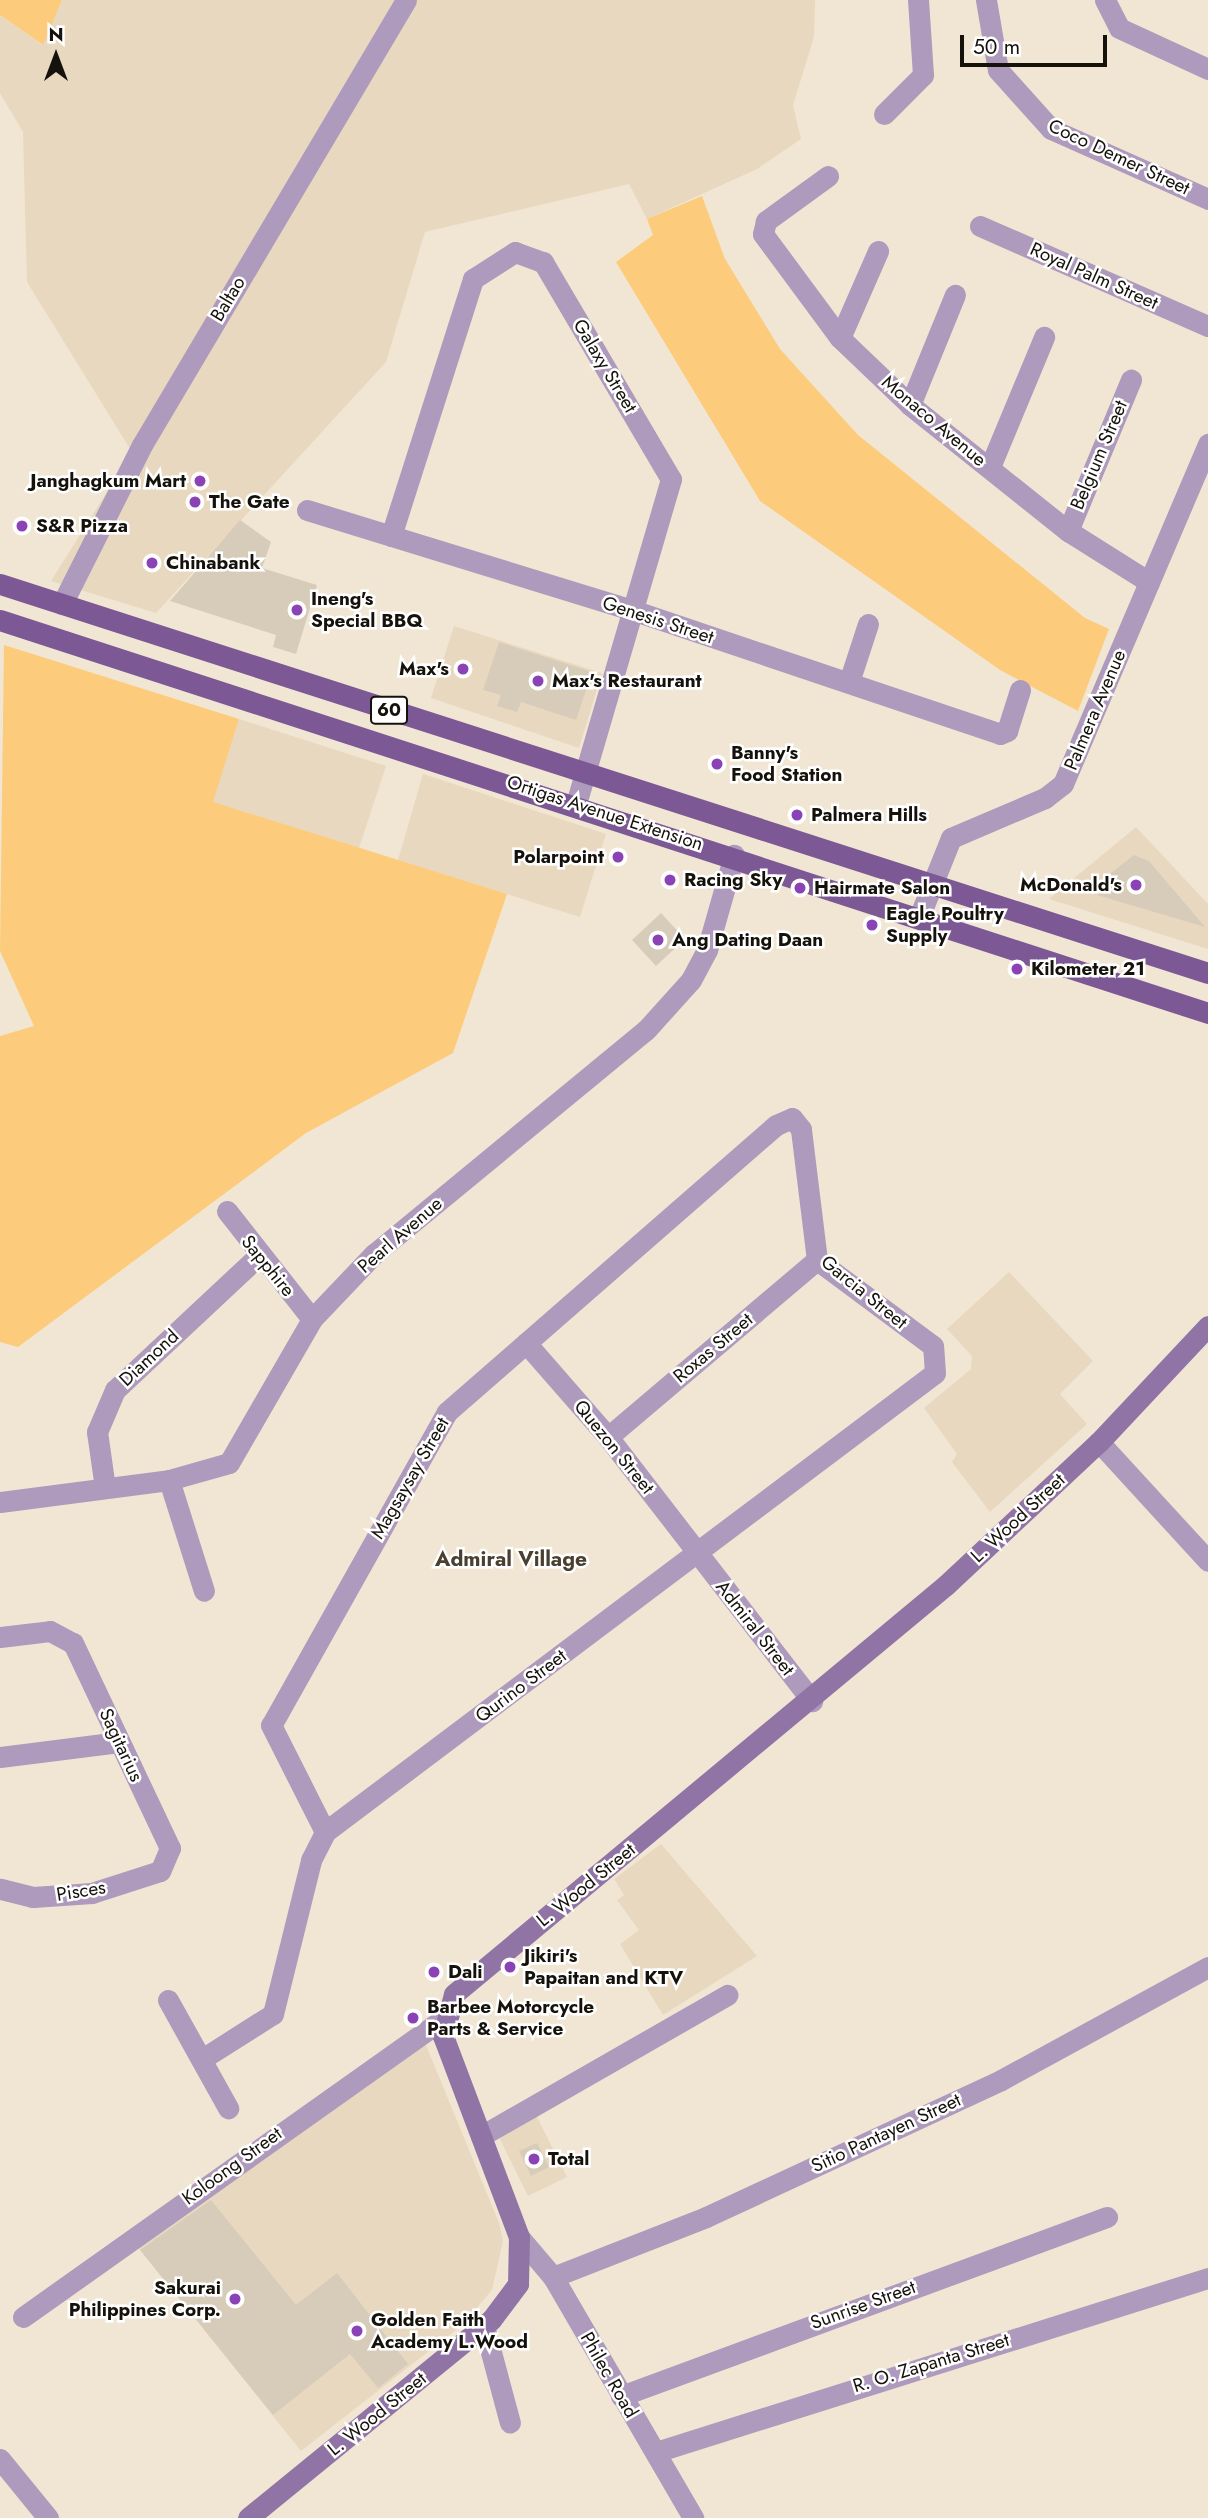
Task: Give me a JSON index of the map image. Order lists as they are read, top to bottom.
{
  "streets": {
    "main road": ["60", "Ortigas Avenue Extension", "L. Wood Street"],
    "street": [
      "Coco Demer Street",
      "Royal Palm Street",
      "Baltao",
      "Galaxy Street",
      "Monaco Avenue",
      "Belgium Street",
      "Genesis Street",
      "Palmera Avenue",
      "Pearl Avenue",
      "Sapphire",
      "Garcia Street",
      "Roxas Street",
      "Diamond",
      "Quezon Street",
      "Magsaysay Street",
      "Admiral Street",
      "Qurino Street",
      "Sagitarius",
      "Pisces",
      "Sitio Pantayen Street",
      "Koloong Street",
      "Sunrise Street",
      "R. O. Zapanta Street",
      "Philec Road"
    ]
  },
  "crossings": [
    ["Baltao", "Ortigas Avenue Extension"],
    ["Galaxy Street", "Genesis Street"],
    ["Galaxy Street", "Ortigas Avenue Extension"],
    ["Monaco Avenue", "Belgium Street"],
    ["Monaco Avenue", "Palmera Avenue"],
    ["Palmera Avenue", "Ortigas Avenue Extension"],
    ["Ortigas Avenue Extension", "Pearl Avenue"],
    ["Pearl Avenue", "Sapphire"],
    ["Pearl Avenue", "Diamond"],
    ["Sapphire", "Diamond"],
    ["Garcia Street", "Roxas Street"],
    ["Garcia Street", "Magsaysay Street"],
    ["Garcia Street", "Qurino Street"],
    ["Roxas Street", "Quezon Street"],
    ["Quezon Street", "Magsaysay Street"],
    ["Quezon Street", "Admiral Street"],
    ["Quezon Street", "Qurino Street"],
    ["Magsaysay Street", "Qurino Street"],
    ["L. Wood Street", "Admiral Street"],
    ["L. Wood Street", "Koloong Street"],
    ["L. Wood Street", "Philec Road"],
    ["Admiral Street", "Qurino Street"],
    ["Sagitarius", "Pisces"],
    ["Sitio Pantayen Street", "Philec Road"],
    ["Sunrise Street", "Philec Road"],
    ["R. O. Zapanta Street", "Philec Road"]
  ],
  "districts": ["Admiral Village"],
  "places": [
    "Janghagkum Mart",
    "The Gate",
    "S&R Pizza",
    "Chinabank",
    "Ineng's Special BBQ",
    "Max's",
    "Max's Restaurant",
    "Banny's Food Station",
    "Palmera Hills",
    "Polarpoint",
    "Racing Sky",
    "McDonald's",
    "Hairmate Salon",
    "Eagle Poultry Supply",
    "Ang Dating Daan",
    "Kilometer 21",
    "Jikiri's Papaitan and KTV",
    "Dali",
    "Barbee Motorcycle Parts & Service",
    "Total",
    "Sakurai Philippines Corp.",
    "Golden Faith Academy L.Wood"
  ],
  "scale_bar": "50 m",
  "north": "top"
}
